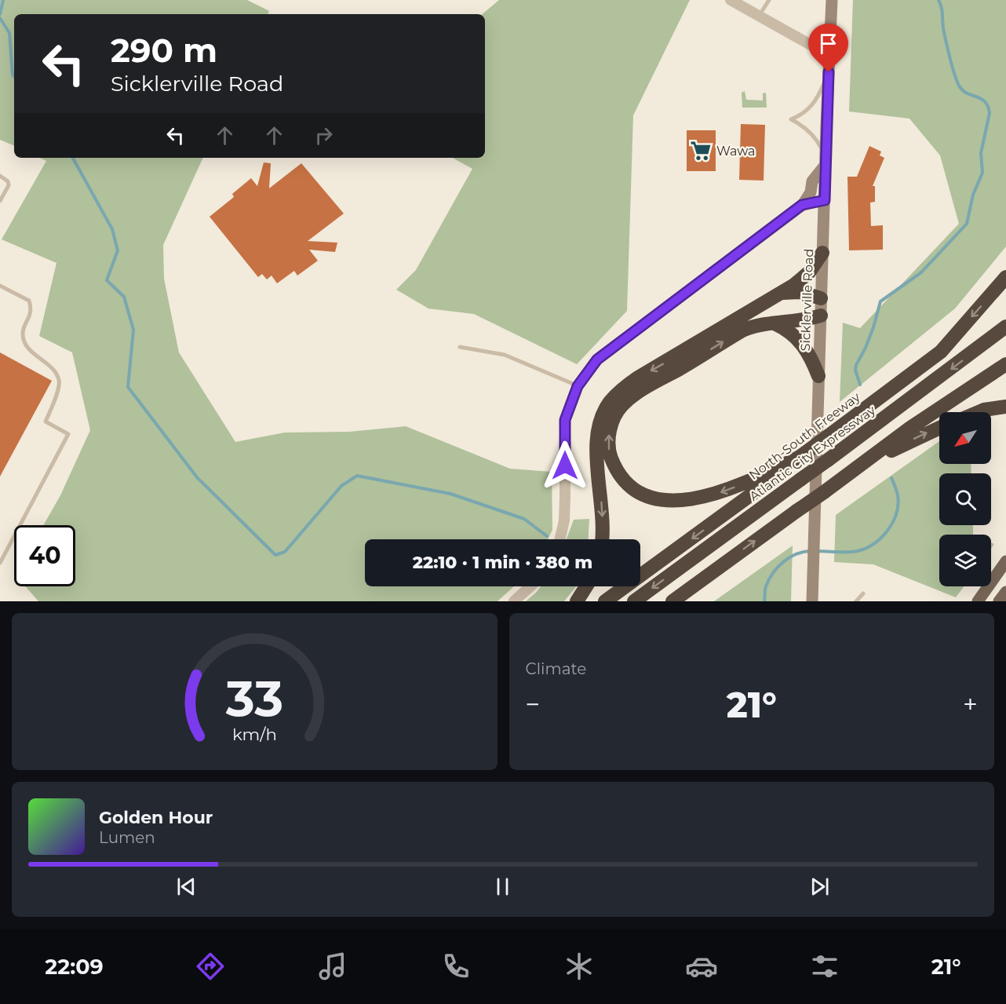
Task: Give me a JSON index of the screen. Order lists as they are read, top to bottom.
{
  "streets": {
    "highway": ["North-South Freeway", "Atlantic City Expressway"],
    "main road": ["Sicklerville Road"]
  },
  "places": {
    "supermarket": ["Wawa"]
  },
  "north": "bottom left",
  "page": {
    "turn": ["290 m", "Sicklerville Road"],
    "limit": "40",
    "trip": "22:10 · 1 min · 380 m",
    "tile": "Climate",
    "heat": ["−", "21°", "+"],
    "song": ["Golden Hour", "Lumen"],
    "tabs": ["22:09", "21°"],
    "gauge": ["33", "km/h"]
  }
}
